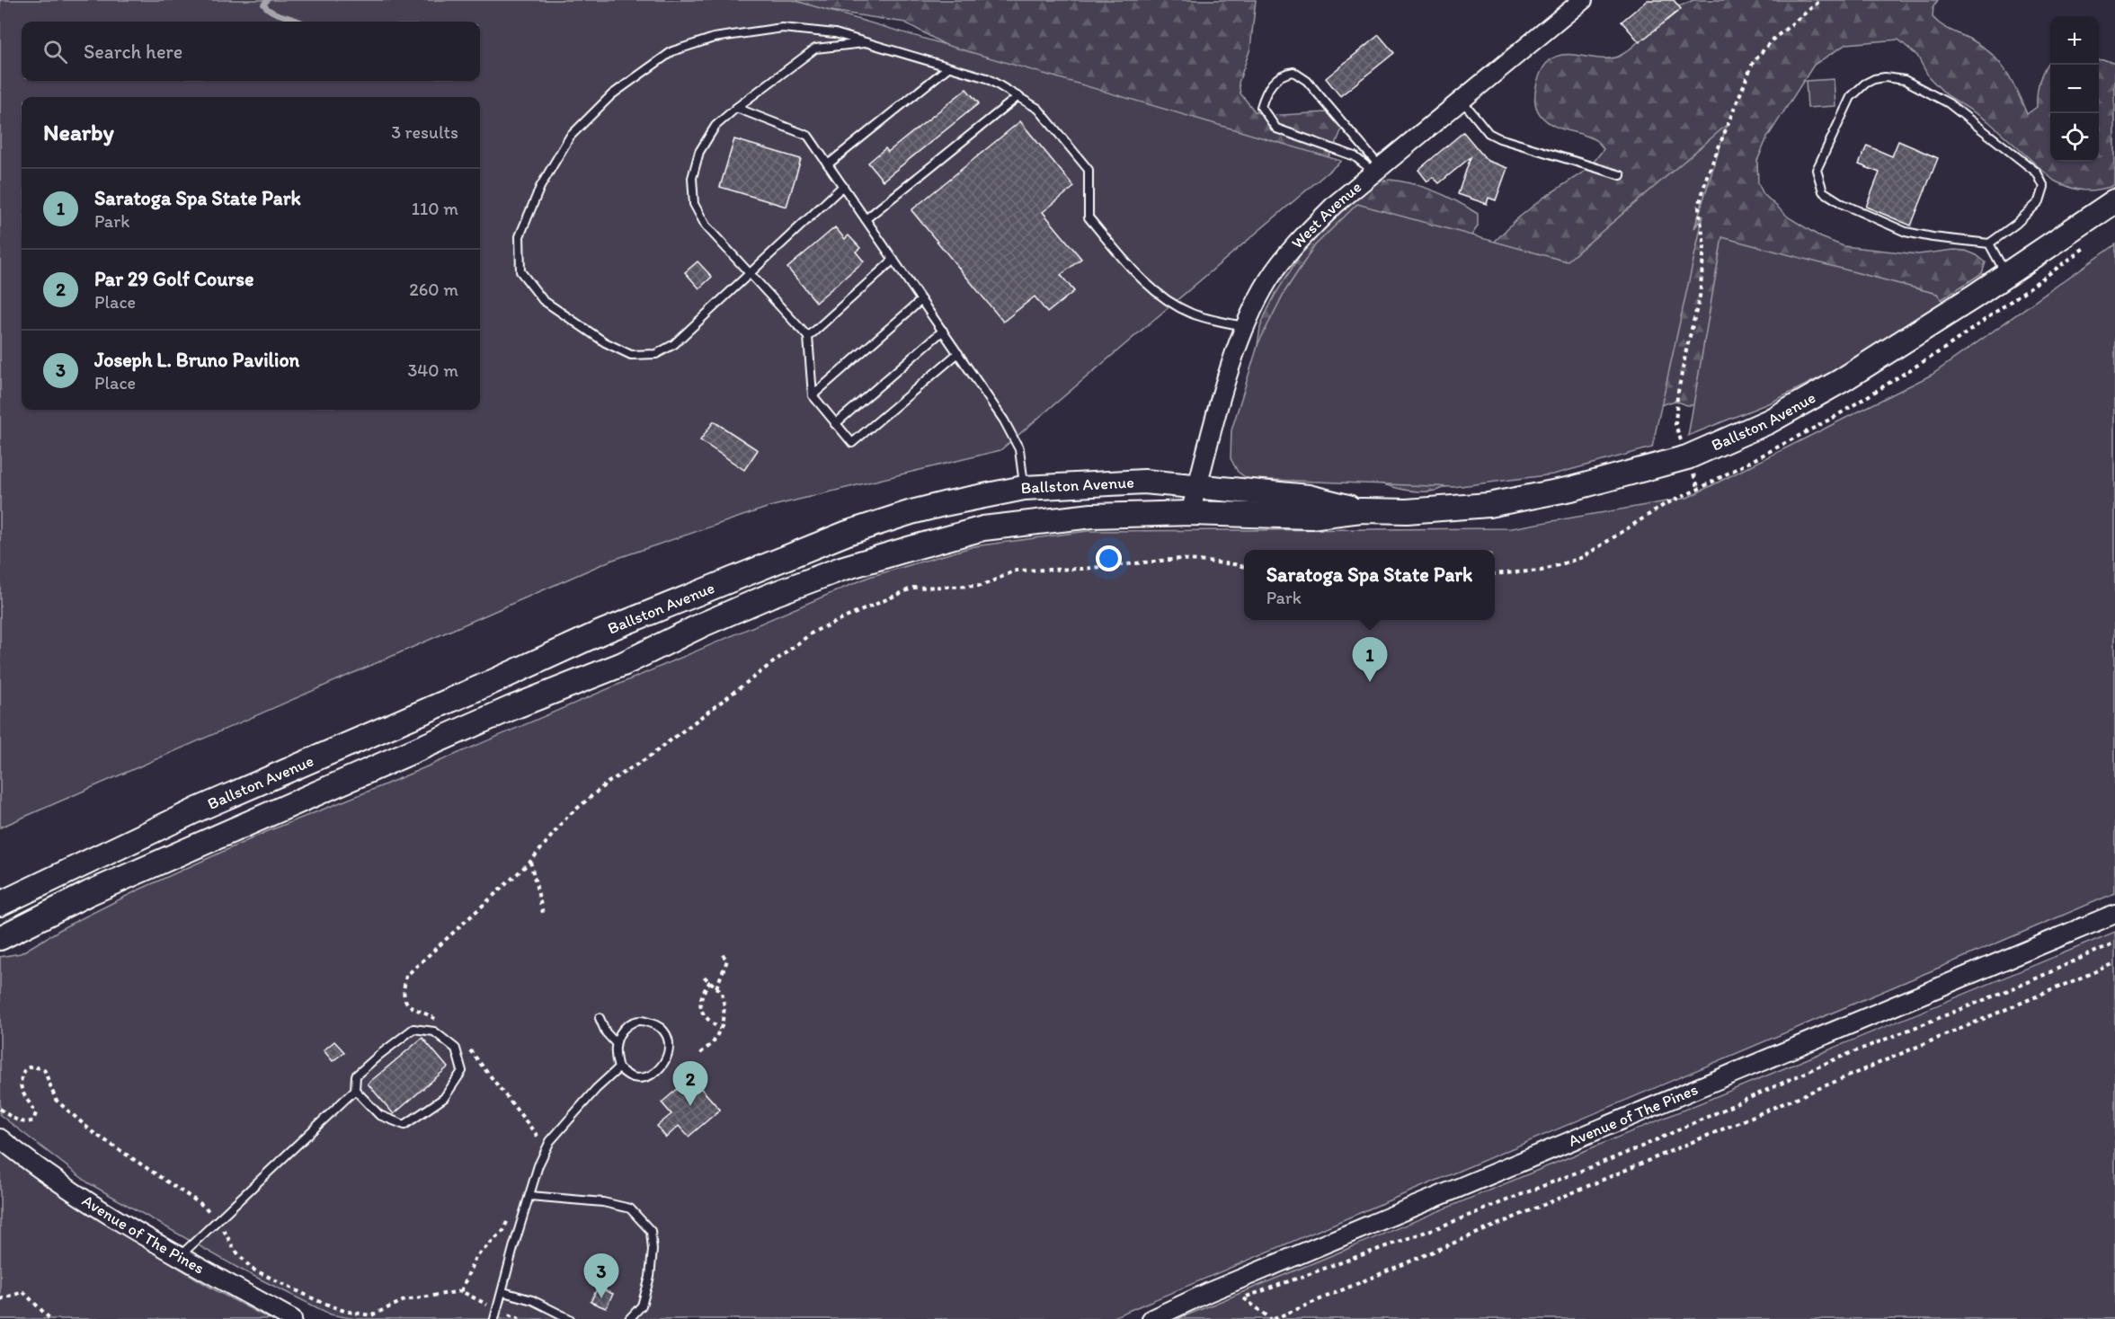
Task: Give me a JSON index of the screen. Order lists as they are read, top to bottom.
{
  "streets": {
    "highway": ["Ballston Avenue"],
    "street": ["West Avenue", "Avenue of The Pines"]
  },
  "crossings": [
    ["West Avenue", "Ballston Avenue"]
  ],
  "page": {
    "map_buttons": ["+", "−"],
    "search": "Search here",
    "heading": ["Nearby", "3 results"],
    "list": [
      {
        "mark": "1",
        "name": "Saratoga Spa State Park",
        "note": "Park",
        "value": "110 m"
      },
      {
        "mark": "2",
        "name": "Par 29 Golf Course",
        "note": "Place",
        "value": "260 m"
      },
      {
        "mark": "3",
        "name": "Joseph L. Bruno Pavilion",
        "note": "Place",
        "value": "340 m"
      }
    ],
    "popup": ["Saratoga Spa State Park", "Park"],
    "pins": ["1", "2", "3"]
  }
}
